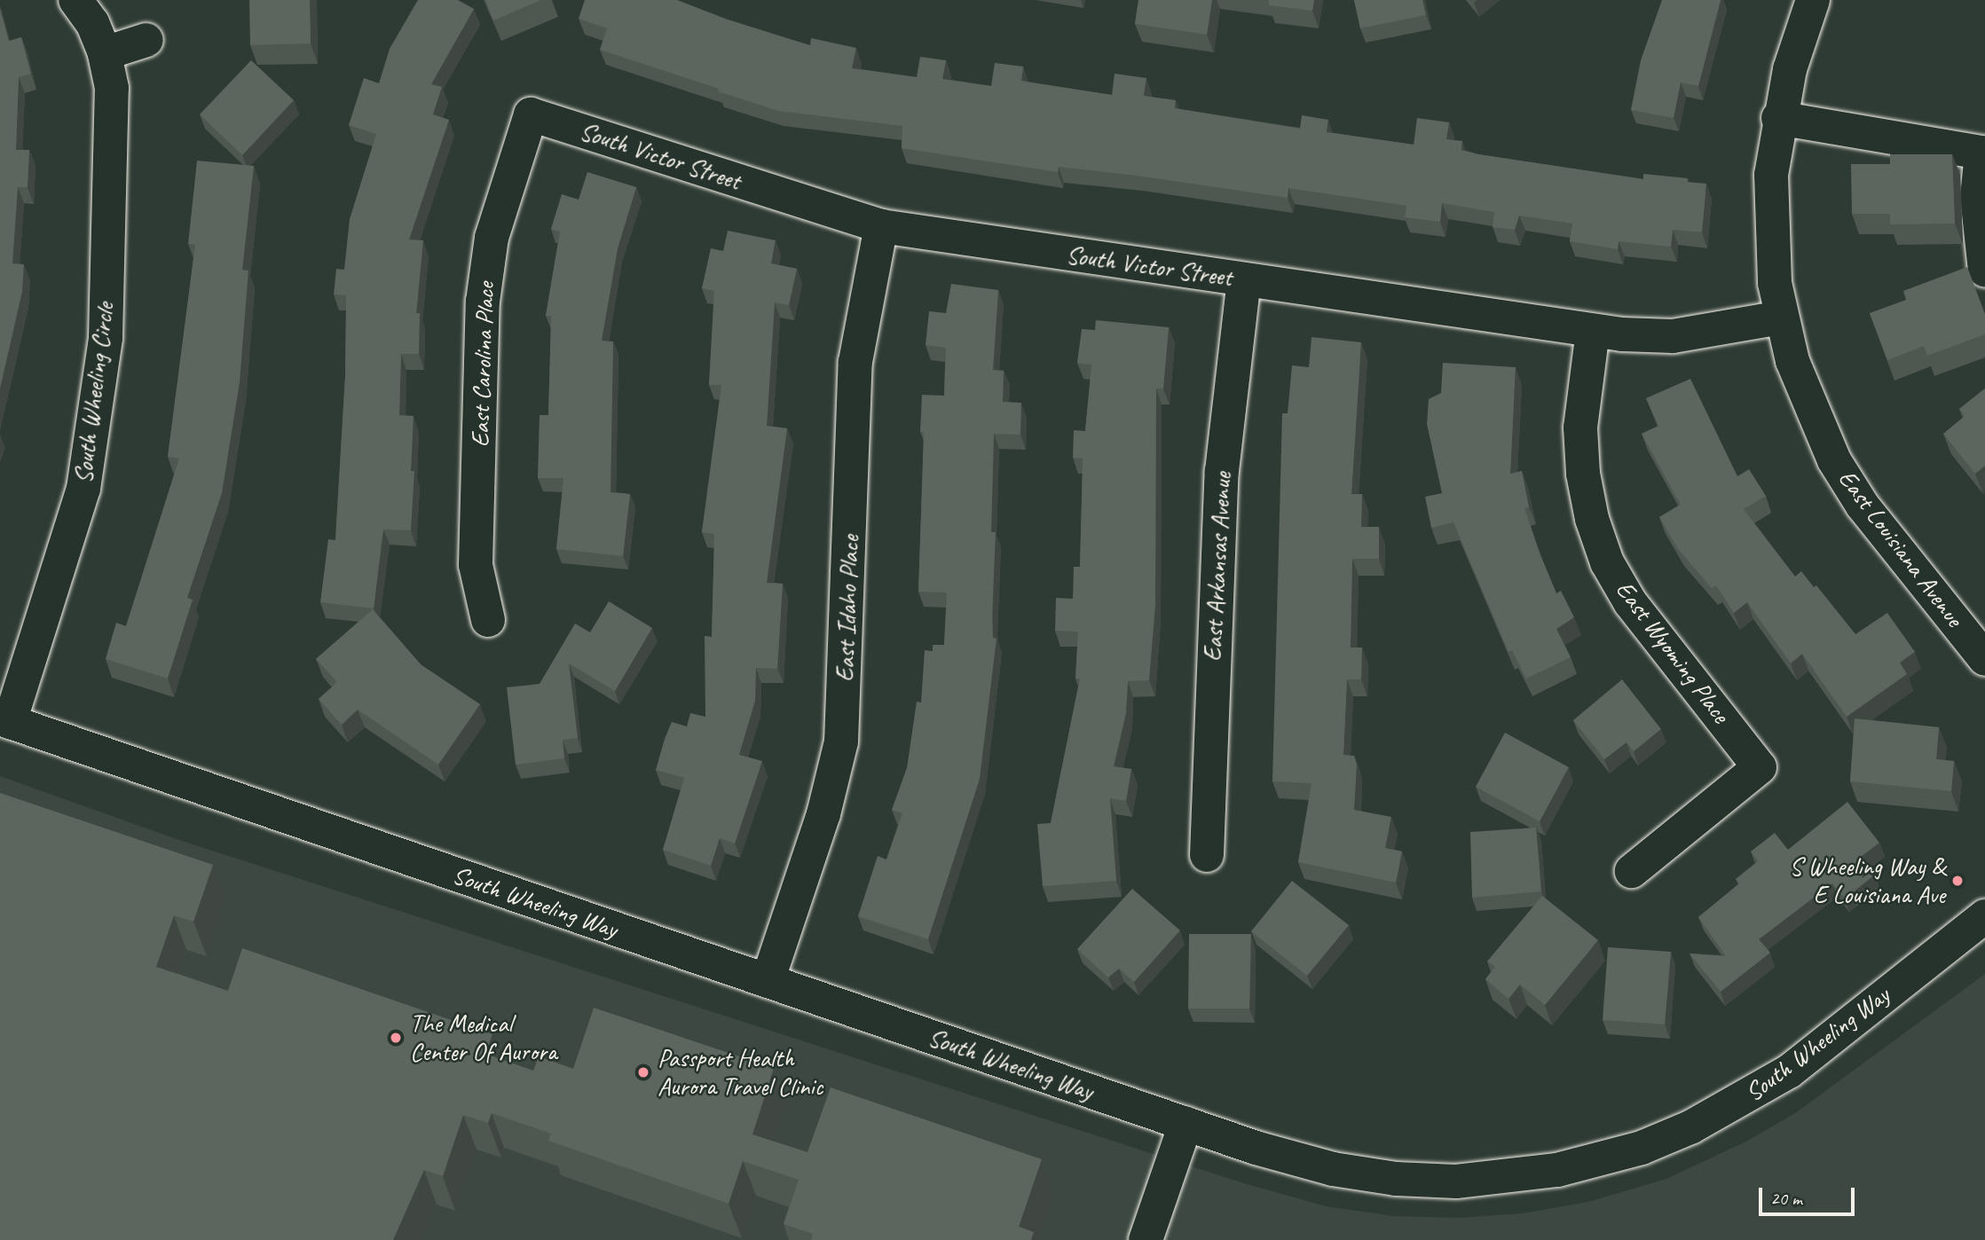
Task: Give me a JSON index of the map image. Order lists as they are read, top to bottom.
{
  "streets": {
    "street": [
      "South Victor Street",
      "East Carolina Place",
      "South Wheeling Circle",
      "East Louisiana Avenue",
      "East Arkansas Avenue",
      "East Idaho Place",
      "East Wyoming Place",
      "South Wheeling Way"
    ]
  },
  "crossings": [
    ["South Victor Street", "East Carolina Place"],
    ["South Victor Street", "East Louisiana Avenue"],
    ["South Victor Street", "East Arkansas Avenue"],
    ["South Victor Street", "East Idaho Place"],
    ["South Victor Street", "East Wyoming Place"],
    ["South Wheeling Circle", "South Wheeling Way"],
    ["East Idaho Place", "South Wheeling Way"]
  ],
  "places": ["S Wheeling Way & E Louisiana Ave", "The Medical Center Of Aurora", "Passport Health Aurora Travel Clinic"],
  "scale_bar": "20 m"
}
